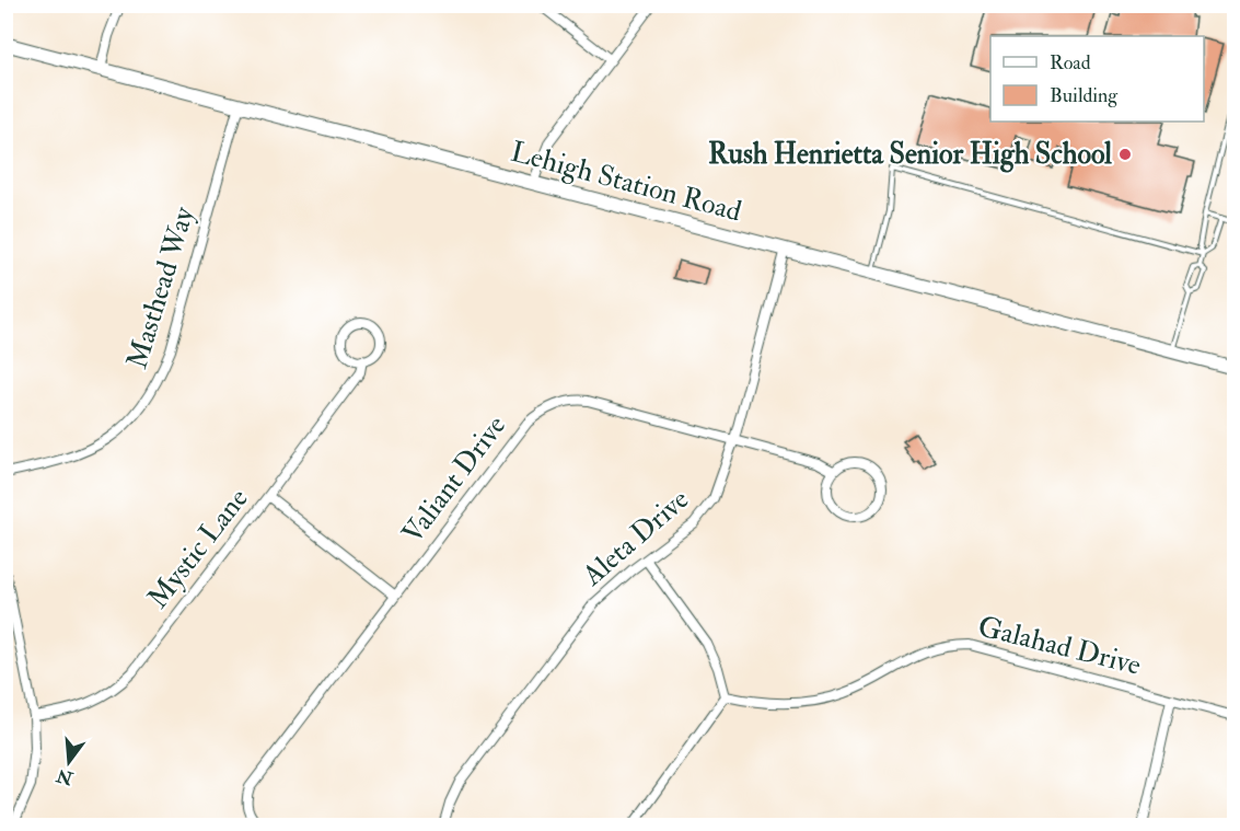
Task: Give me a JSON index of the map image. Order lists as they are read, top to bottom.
{
  "streets": {
    "main road": ["Lehigh Station Road"],
    "street": [
      "Masthead Way",
      "Valiant Drive",
      "Aleta Drive",
      "Mystic Lane",
      "Galahad Drive"
    ]
  },
  "crossings": [
    ["Lehigh Station Road", "Masthead Way"],
    ["Lehigh Station Road", "Aleta Drive"],
    ["Valiant Drive", "Aleta Drive"]
  ],
  "places": ["Rush Henrietta Senior High School"],
  "legend": ["Road", "Building"],
  "north": "bottom"
}
